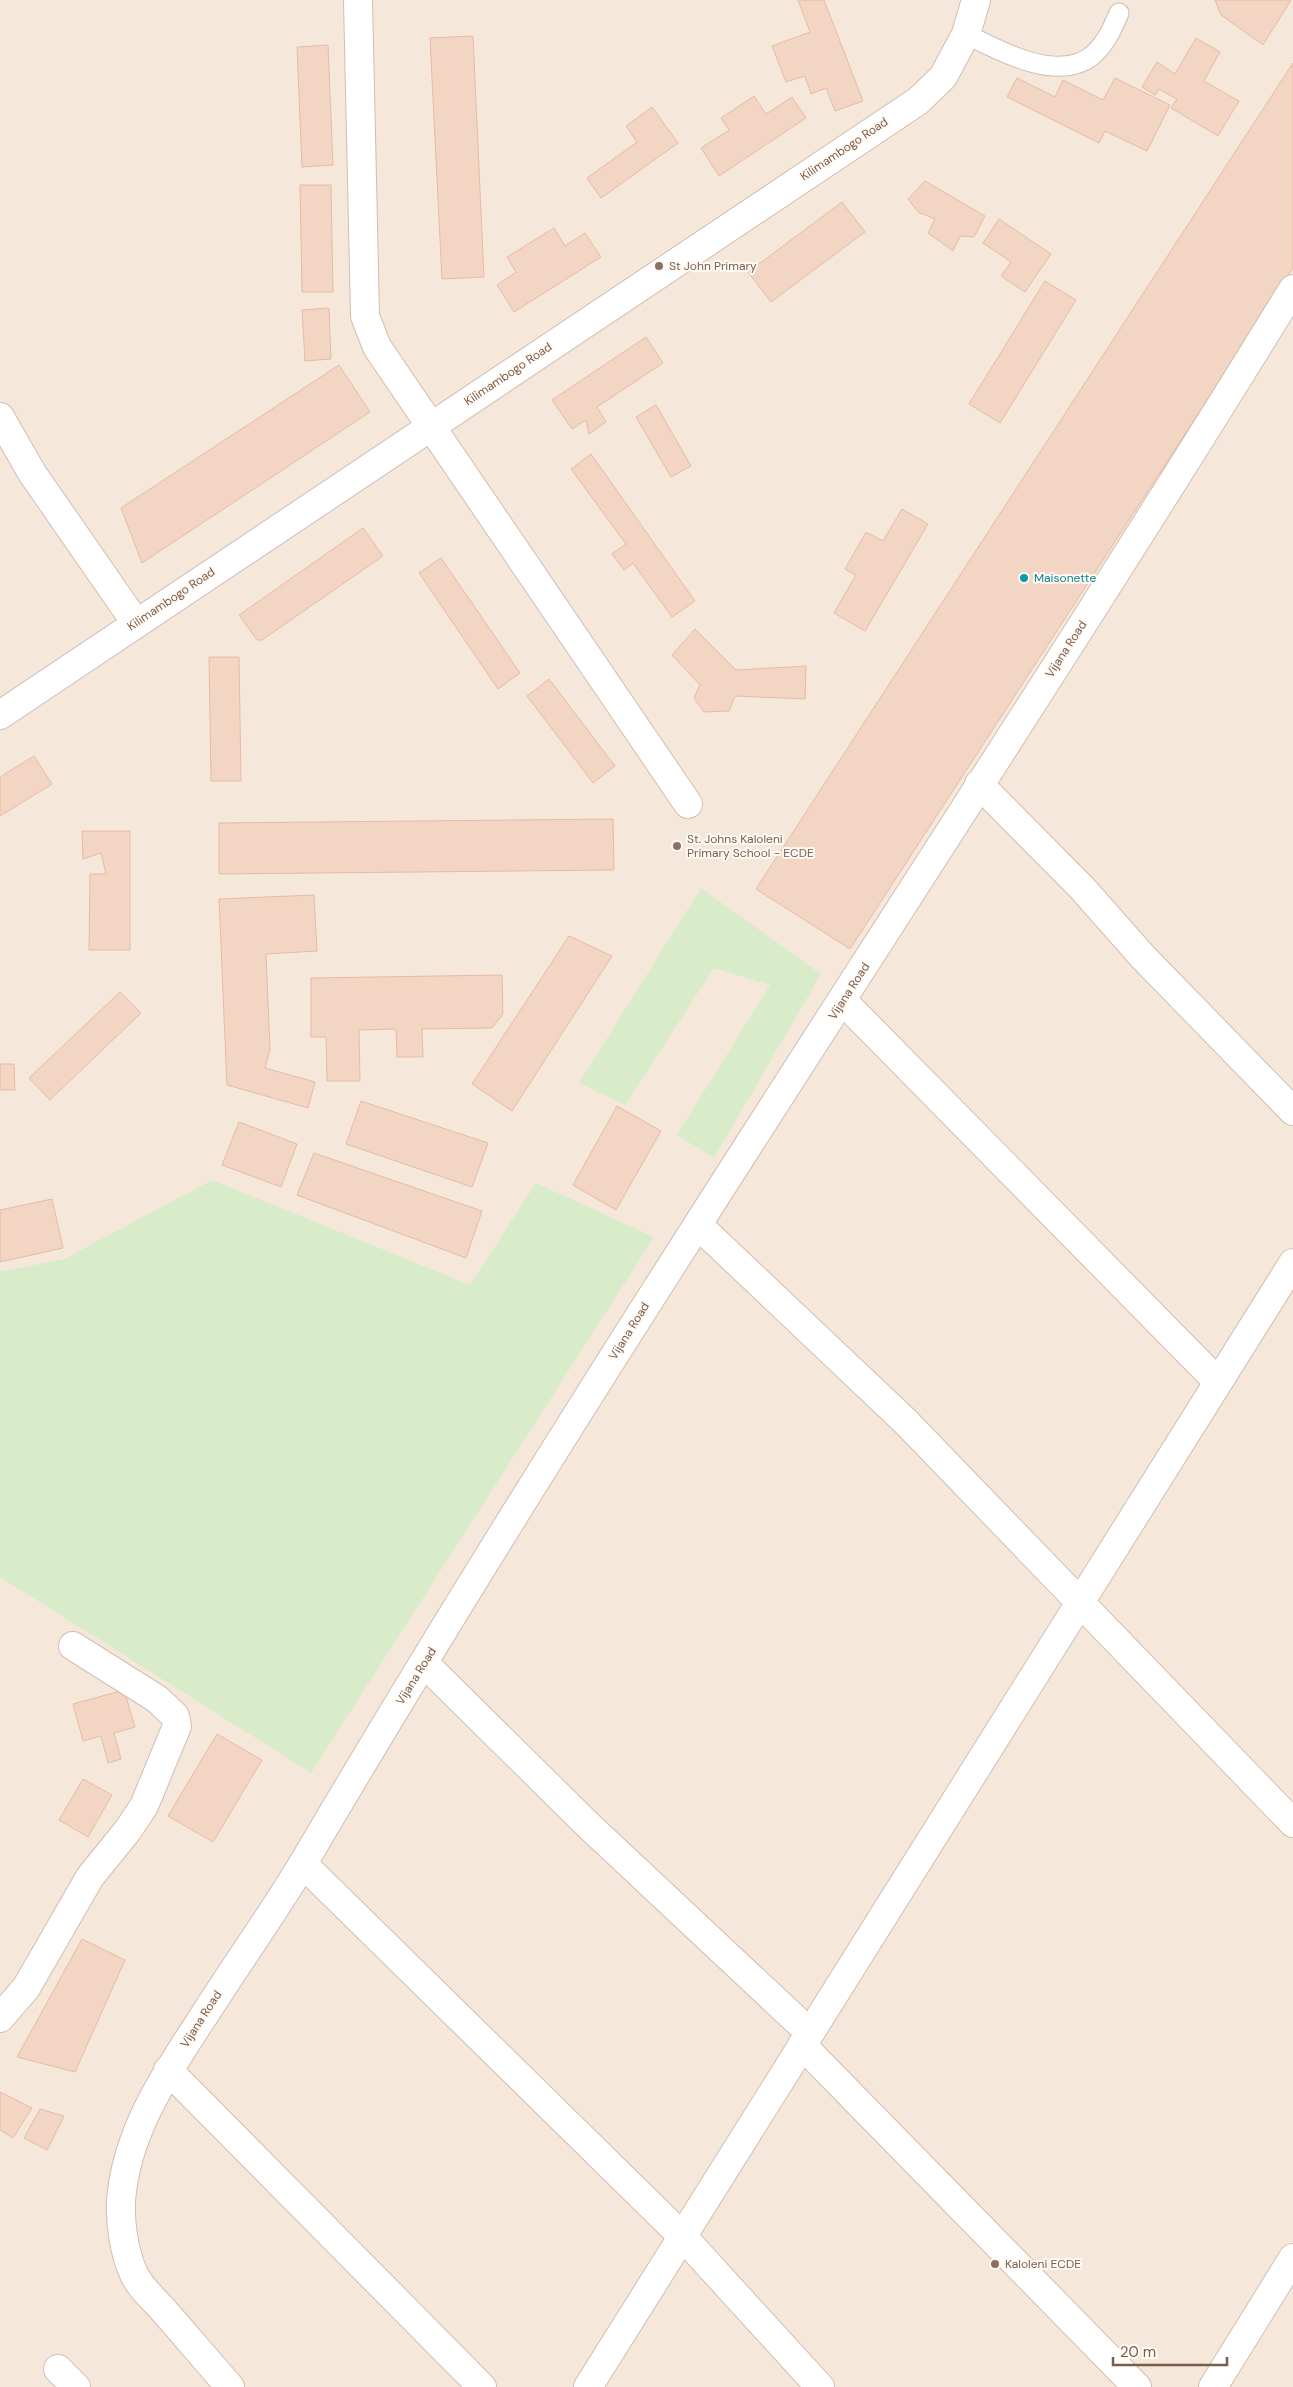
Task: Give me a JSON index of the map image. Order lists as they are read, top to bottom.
{
  "streets": {
    "street": ["Kilimambogo Road", "Vijana Road"]
  },
  "places": [
    "St John Primary",
    "Maisonette",
    "St. Johns Kaloleni Primary School - ECDE",
    "Kaloleni ECDE"
  ],
  "scale_bar": "20 m"
}
